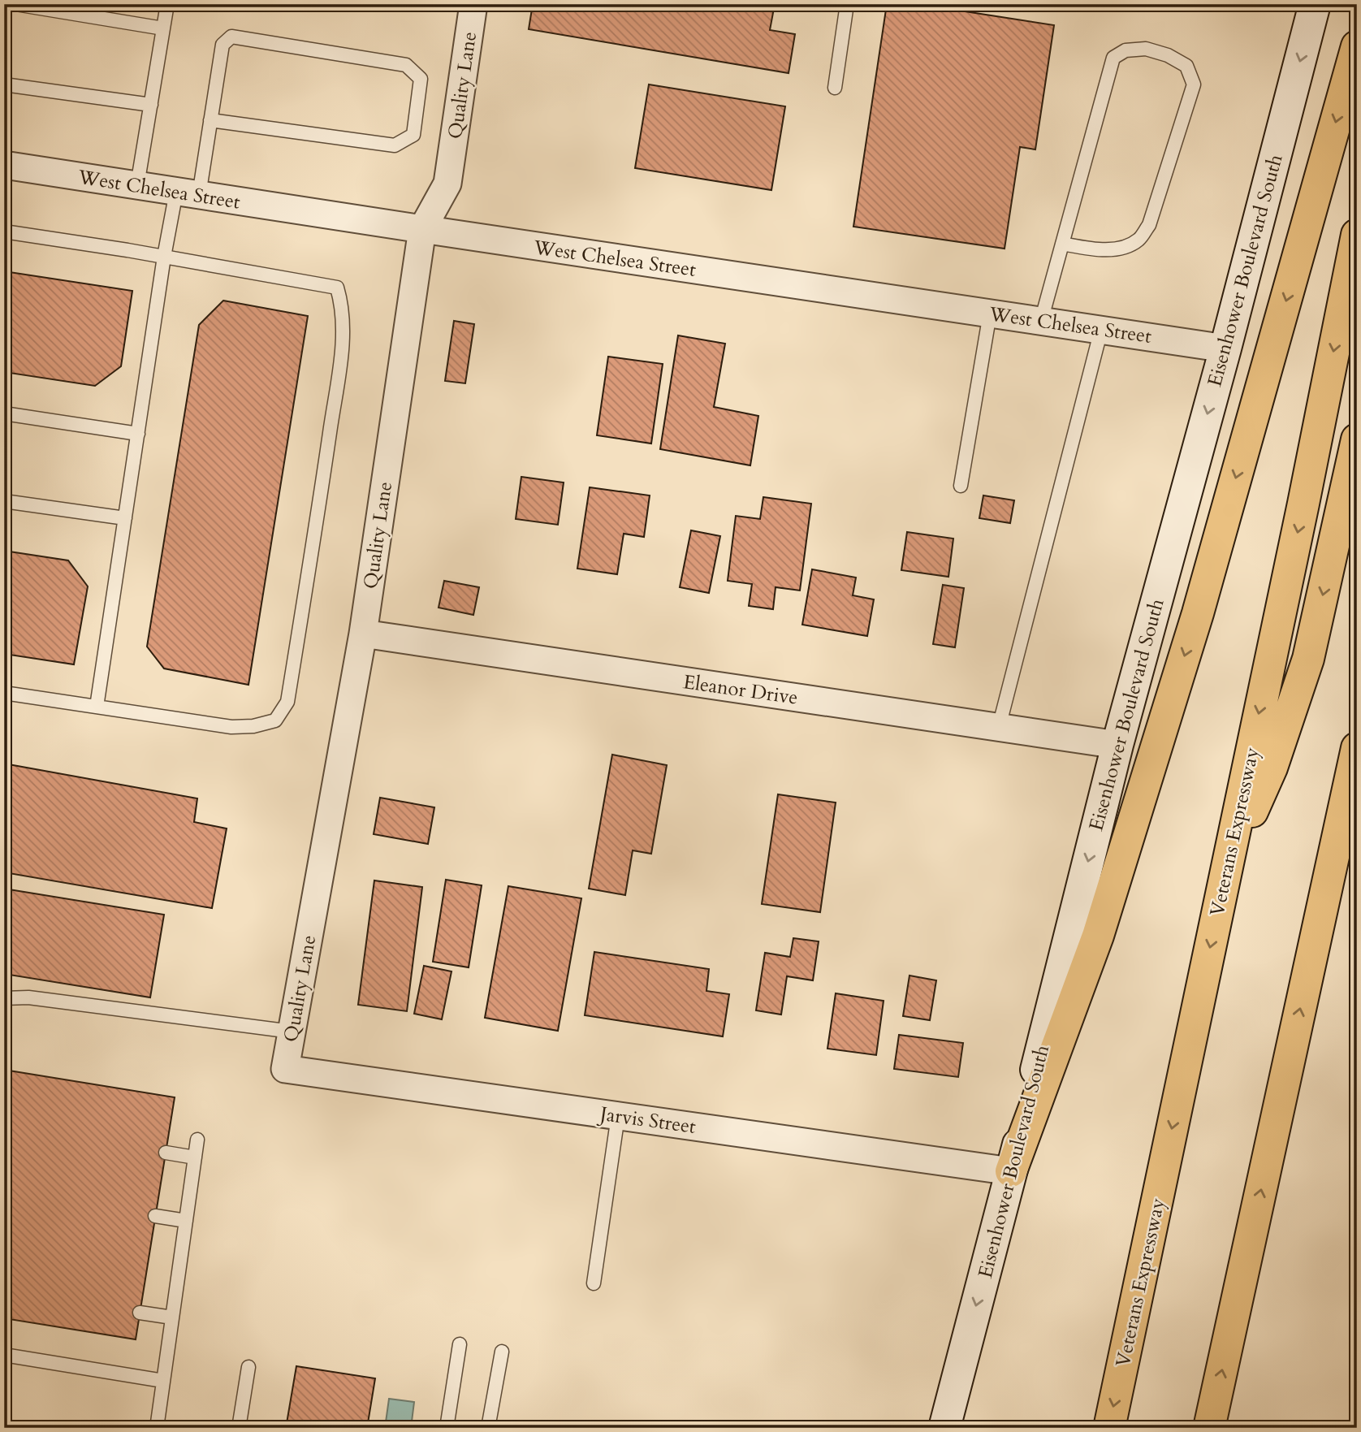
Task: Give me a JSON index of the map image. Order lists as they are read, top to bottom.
{
  "streets": {
    "highway": ["Veterans Expressway"],
    "main road": ["Eisenhower Boulevard South"],
    "street": [
      "Quality Lane",
      "West Chelsea Street",
      "Eleanor Drive",
      "Jarvis Street"
    ]
  },
  "crossings": [
    ["Quality Lane", "West Chelsea Street"],
    ["Quality Lane", "Eleanor Drive"],
    ["Quality Lane", "Jarvis Street"],
    ["West Chelsea Street", "Eisenhower Boulevard South"],
    ["Eisenhower Boulevard South", "Eleanor Drive"],
    ["Eisenhower Boulevard South", "Jarvis Street"]
  ],
  "one_way": ["Eisenhower Boulevard South"]
}
